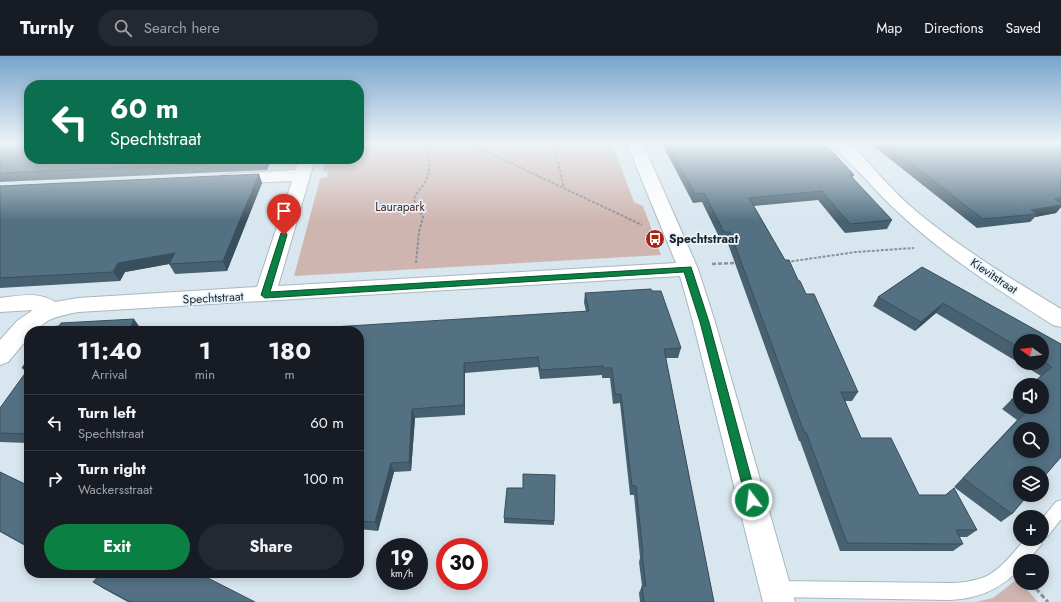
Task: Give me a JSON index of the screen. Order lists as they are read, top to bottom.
{
  "streets": {
    "street": ["Kievitstraat", "Spechtstraat"]
  },
  "parks": ["Laurapark"],
  "places": {
    "bus stop": ["Spechtstraat"]
  },
  "north": "left",
  "page": {
    "header": "Turnly",
    "search": "Search here",
    "nav": ["Map", "Directions", "Saved"],
    "turn": ["60 m", "Spechtstraat"],
    "eta": [
      "11:40",
      "Arrival",
      "1",
      "min",
      "180",
      "m"
    ],
    "map_buttons": ["+", "−"],
    "list": [
      {
        "name": "Turn left",
        "note": "Spechtstraat",
        "value": "60 m"
      },
      {
        "name": "Turn right",
        "note": "Wackersstraat",
        "value": "100 m"
      }
    ],
    "buttons": ["Exit", "Share"],
    "speed": "19 km/h",
    "limit": "30"
  }
}
